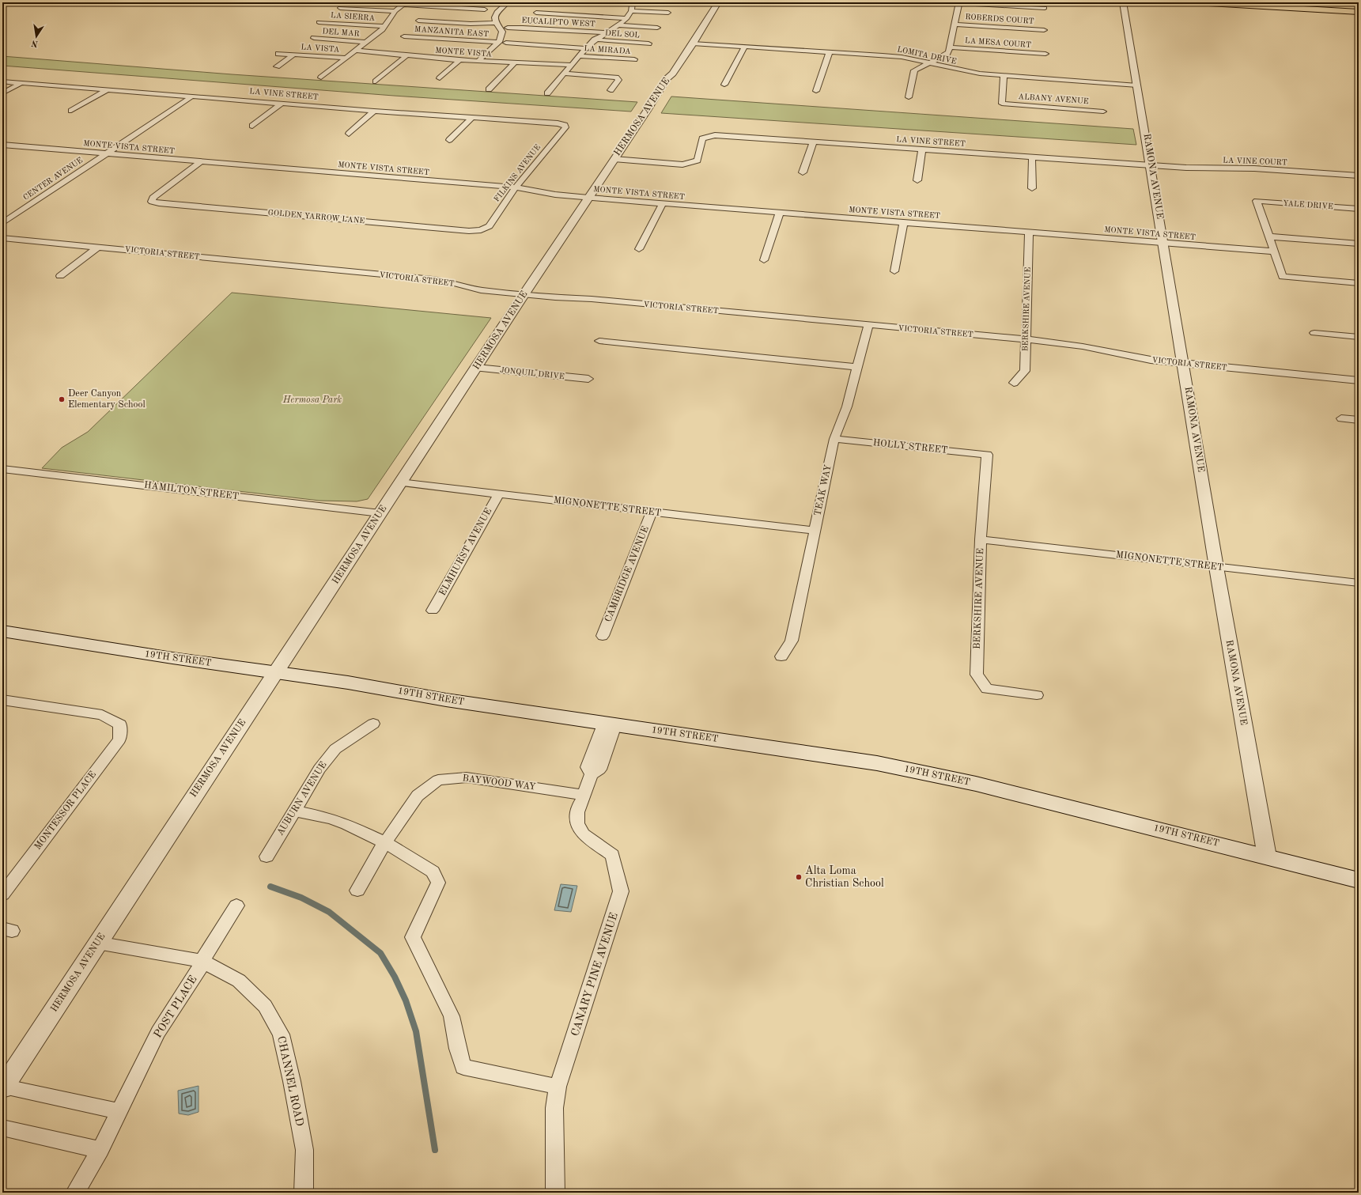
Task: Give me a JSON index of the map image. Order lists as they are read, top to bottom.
{
  "streets": {
    "main road": ["19TH STREET"],
    "street": [
      "LA SIERRA",
      "ROBERDS COURT",
      "EUCALIPTO WEST",
      "MANZANITA EAST",
      "DEL MAR",
      "DEL SOL",
      "LA MESA COURT",
      "LA VISTA",
      "LA MIRADA",
      "MONTE VISTA",
      "LOMITA DRIVE",
      "LA VINE STREET",
      "ALBANY AVENUE",
      "HERMOSA AVENUE",
      "MONTE VISTA STREET",
      "LA VINE COURT",
      "FILKINS AVENUE",
      "RAMONA AVENUE",
      "CENTER AVENUE",
      "YALE DRIVE",
      "GOLDEN YARROW LANE",
      "VICTORIA STREET",
      "BERKSHIRE AVENUE",
      "JONQUIL DRIVE",
      "HOLLY STREET",
      "TEAK WAY",
      "HAMILTON STREET",
      "MIGNONETTE STREET",
      "ELMHURST AVENUE",
      "CAMBRIDGE AVENUE",
      "BAYWOOD WAY",
      "AUBURN AVENUE",
      "MONTESSOR PLACE",
      "CANARY PINE AVENUE",
      "POST PLACE",
      "CHANNEL ROAD"
    ]
  },
  "crossings": [
    ["LOMITA DRIVE", "ALBANY AVENUE"],
    ["LOMITA DRIVE", "HERMOSA AVENUE"],
    ["LOMITA DRIVE", "RAMONA AVENUE"],
    ["LA VINE STREET", "HERMOSA AVENUE"],
    ["LA VINE STREET", "LA VINE COURT"],
    ["LA VINE STREET", "FILKINS AVENUE"],
    ["LA VINE STREET", "RAMONA AVENUE"],
    ["LA VINE STREET", "CENTER AVENUE"],
    ["HERMOSA AVENUE", "MONTE VISTA STREET"],
    ["HERMOSA AVENUE", "VICTORIA STREET"],
    ["HERMOSA AVENUE", "JONQUIL DRIVE"],
    ["HERMOSA AVENUE", "HAMILTON STREET"],
    ["HERMOSA AVENUE", "MIGNONETTE STREET"],
    ["HERMOSA AVENUE", "19TH STREET"],
    ["HERMOSA AVENUE", "CHANNEL ROAD"],
    ["MONTE VISTA STREET", "FILKINS AVENUE"],
    ["MONTE VISTA STREET", "RAMONA AVENUE"],
    ["MONTE VISTA STREET", "CENTER AVENUE"],
    ["MONTE VISTA STREET", "GOLDEN YARROW LANE"],
    ["MONTE VISTA STREET", "BERKSHIRE AVENUE"],
    ["LA VINE COURT", "RAMONA AVENUE"],
    ["FILKINS AVENUE", "GOLDEN YARROW LANE"],
    ["RAMONA AVENUE", "VICTORIA STREET"],
    ["RAMONA AVENUE", "MIGNONETTE STREET"],
    ["RAMONA AVENUE", "19TH STREET"],
    ["VICTORIA STREET", "BERKSHIRE AVENUE"],
    ["VICTORIA STREET", "TEAK WAY"],
    ["BERKSHIRE AVENUE", "HOLLY STREET"],
    ["BERKSHIRE AVENUE", "MIGNONETTE STREET"],
    ["HOLLY STREET", "TEAK WAY"],
    ["TEAK WAY", "MIGNONETTE STREET"],
    ["MIGNONETTE STREET", "ELMHURST AVENUE"],
    ["MIGNONETTE STREET", "CAMBRIDGE AVENUE"],
    ["19TH STREET", "CANARY PINE AVENUE"],
    ["BAYWOOD WAY", "CANARY PINE AVENUE"],
    ["POST PLACE", "CHANNEL ROAD"]
  ],
  "parks": ["Hermosa Park"],
  "places": ["Deer Canyon Elementary School", "Alta Loma Christian School"],
  "north": "bottom"
}
